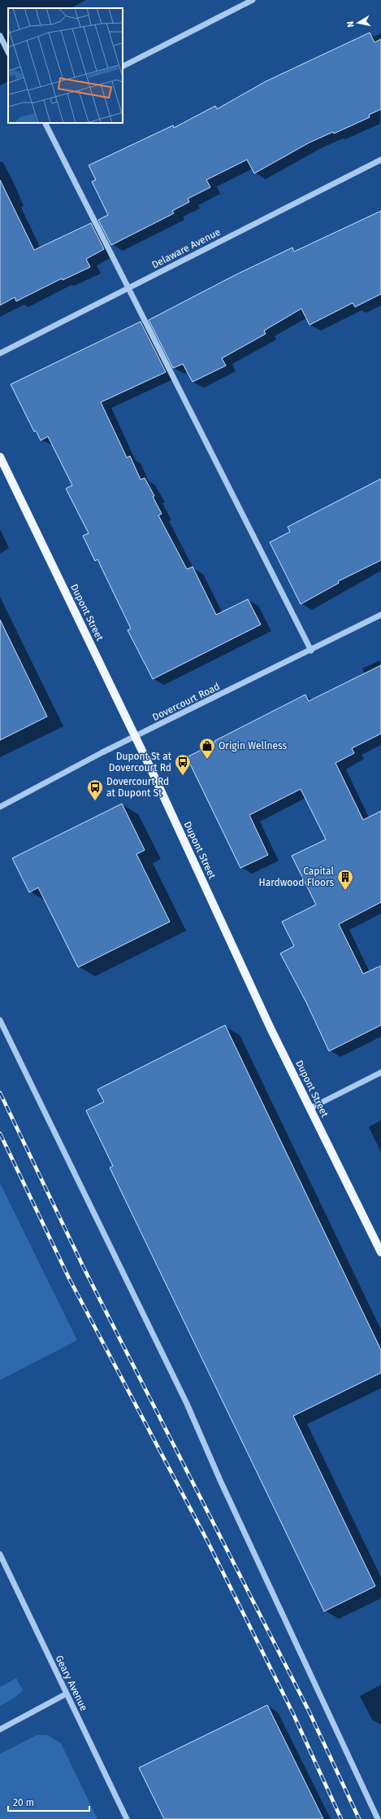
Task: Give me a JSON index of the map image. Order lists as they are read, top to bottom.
{
  "streets": {
    "main road": ["Dupont Street"],
    "street": ["Delaware Avenue", "Dovercourt Road", "Geary Avenue"]
  },
  "crossings": [
    ["Dupont Street", "Dovercourt Road"]
  ],
  "places": {
    "shop": ["Origin Wellness"],
    "bus stop": ["Dupont St at Dovercourt Rd", "Dovercourt Rd at Dupont St"],
    "building": ["Capital Hardwood Floors"]
  },
  "scale_bar": "20 m",
  "north": "left"
}
